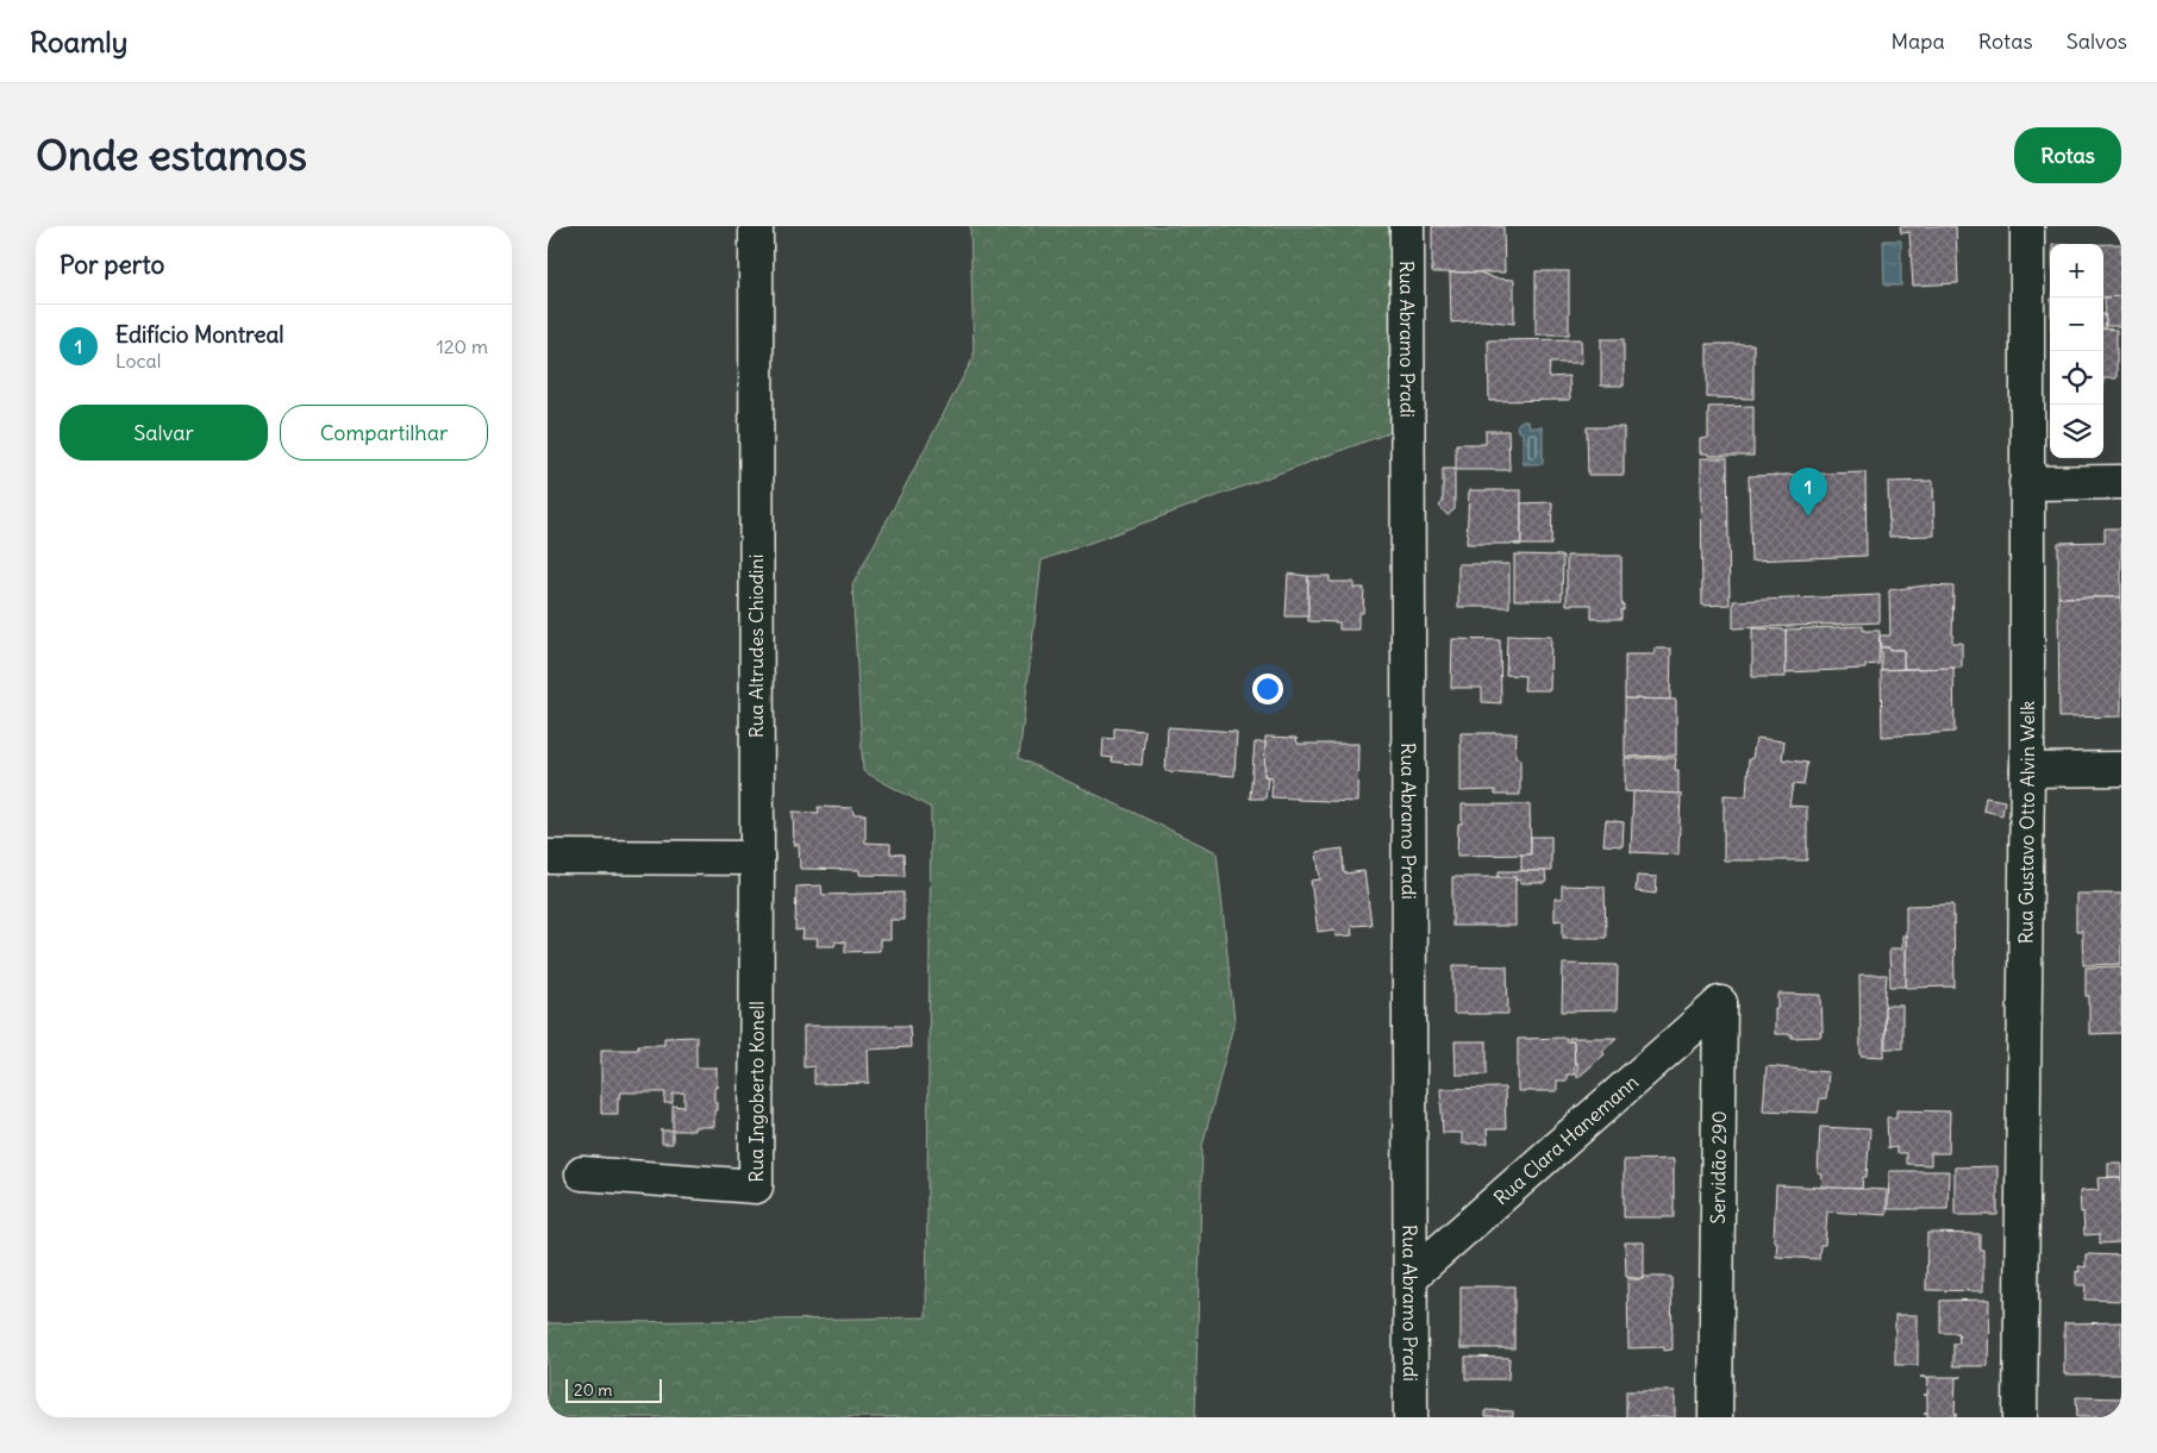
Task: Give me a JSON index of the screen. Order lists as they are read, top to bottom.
{
  "streets": {
    "street": [
      "Rua Abramo Pradi",
      "Rua Altrudes Chiodini",
      "Rua Gustavo Otto Alvin Welk",
      "Rua Ingoberto Konell",
      "Rua Clara Hanemann",
      "Servidão 290"
    ]
  },
  "crossings": [
    ["Rua Abramo Pradi", "Rua Clara Hanemann"],
    ["Rua Altrudes Chiodini", "Rua Ingoberto Konell"],
    ["Rua Clara Hanemann", "Servidão 290"]
  ],
  "scale_bar": "20 m",
  "page": {
    "header": "Roamly",
    "nav": ["Mapa", "Rotas", "Salvos"],
    "buttons": [
      "Rotas",
      ["Salvar", "Compartilhar"]
    ],
    "title": "Onde estamos",
    "heading": "Por perto",
    "map_buttons": ["+", "−"],
    "list": [
      {
        "mark": "1",
        "name": "Edifício Montreal",
        "note": "Local",
        "value": "120 m"
      }
    ],
    "pins": "1",
    "scale": "20 m"
  }
}
